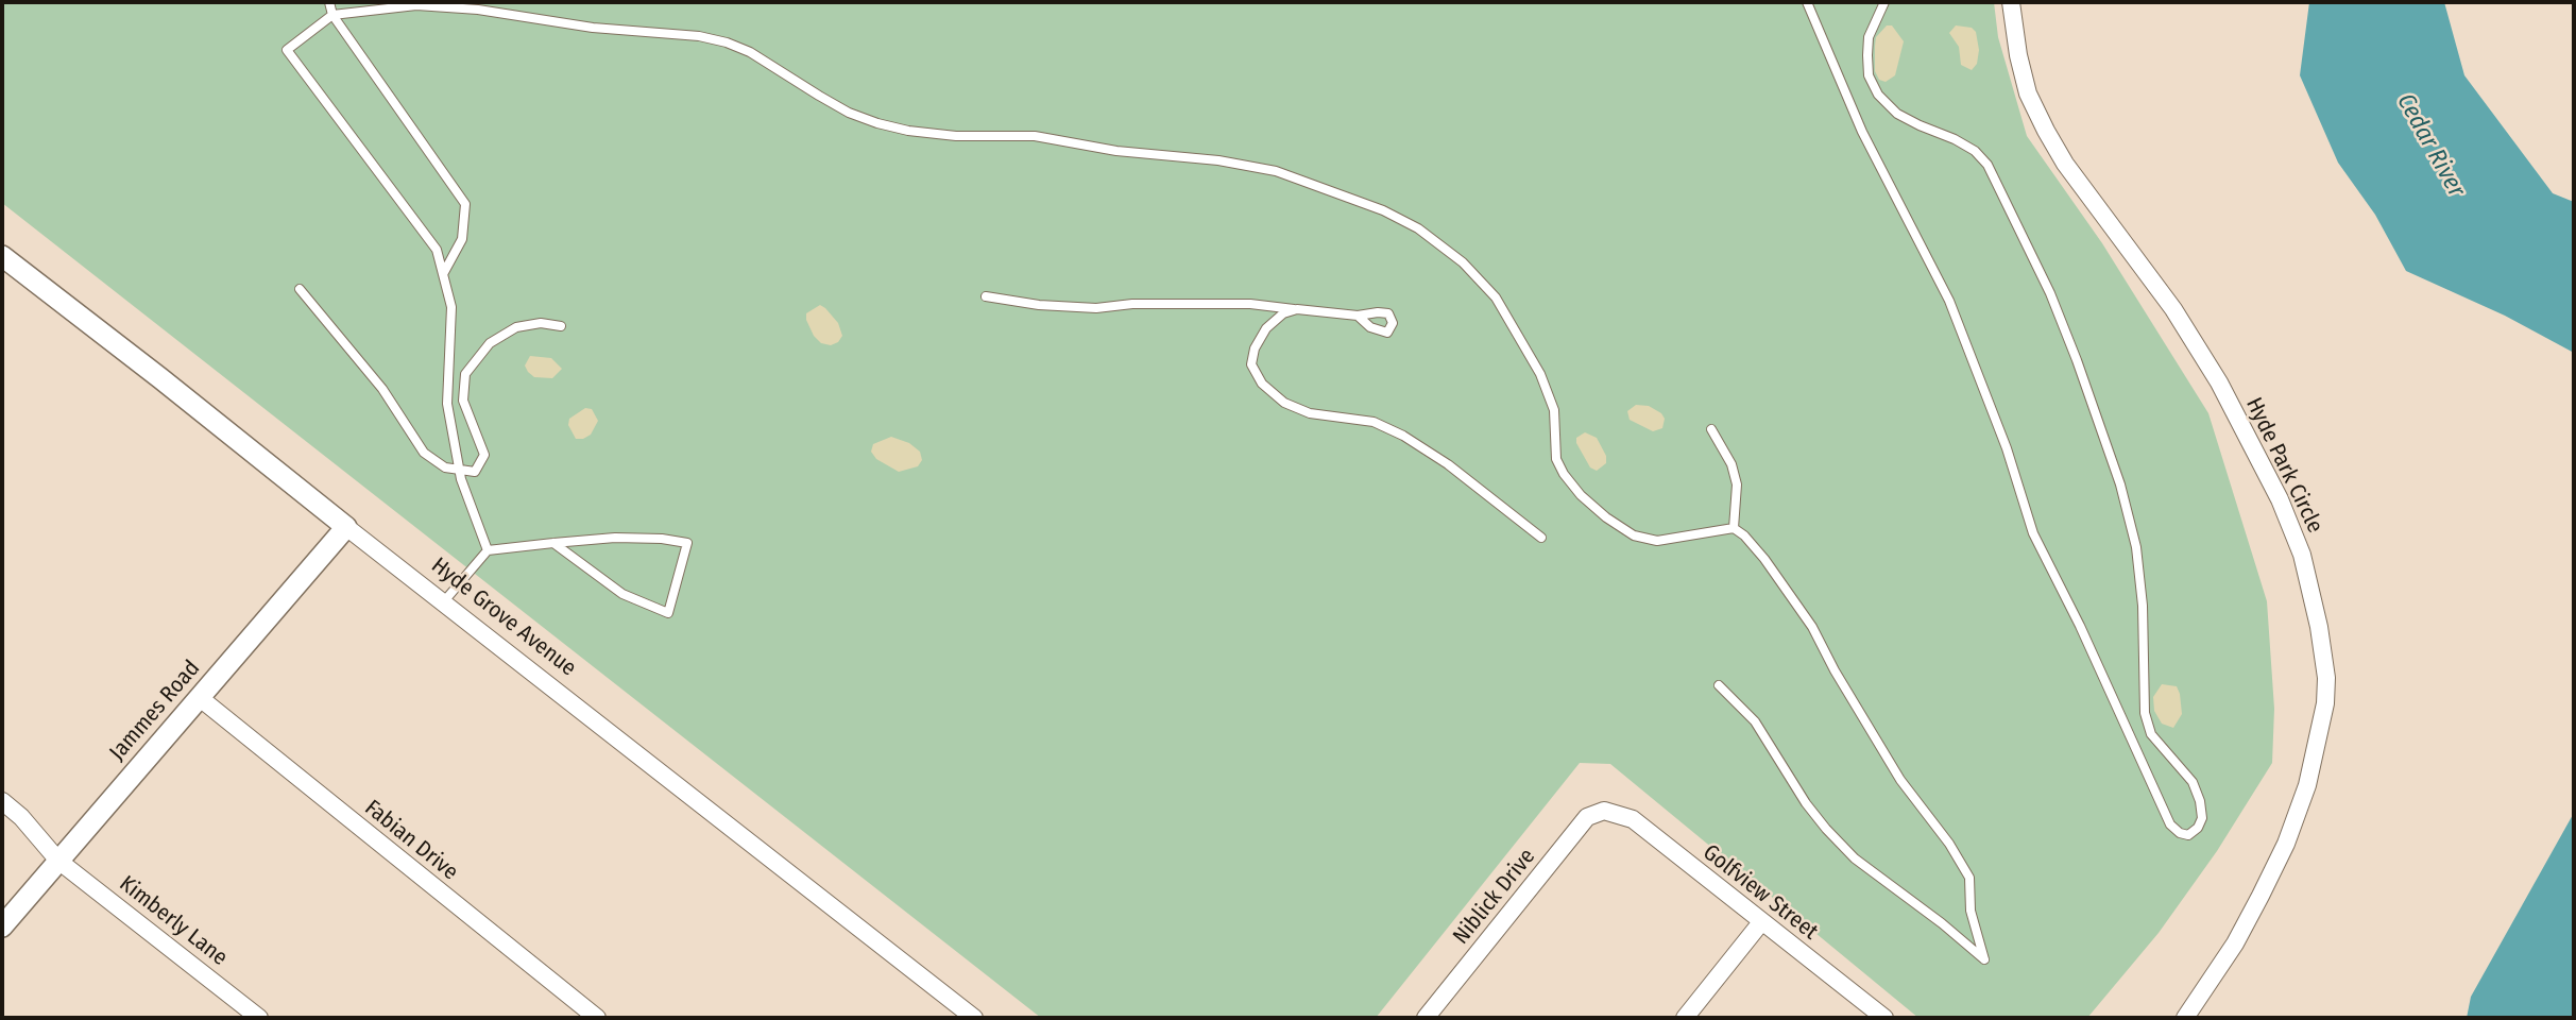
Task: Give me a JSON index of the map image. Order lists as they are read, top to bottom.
{
  "streets": {
    "street": [
      "Hyde Park Circle",
      "Hyde Grove Avenue",
      "Jammes Road",
      "Fabian Drive",
      "Golfview Street",
      "Niblick Drive",
      "Kimberly Lane"
    ]
  },
  "crossings": [
    ["Hyde Grove Avenue", "Jammes Road"],
    ["Jammes Road", "Fabian Drive"],
    ["Jammes Road", "Kimberly Lane"],
    ["Golfview Street", "Niblick Drive"]
  ],
  "water": ["Cedar River"]
}
